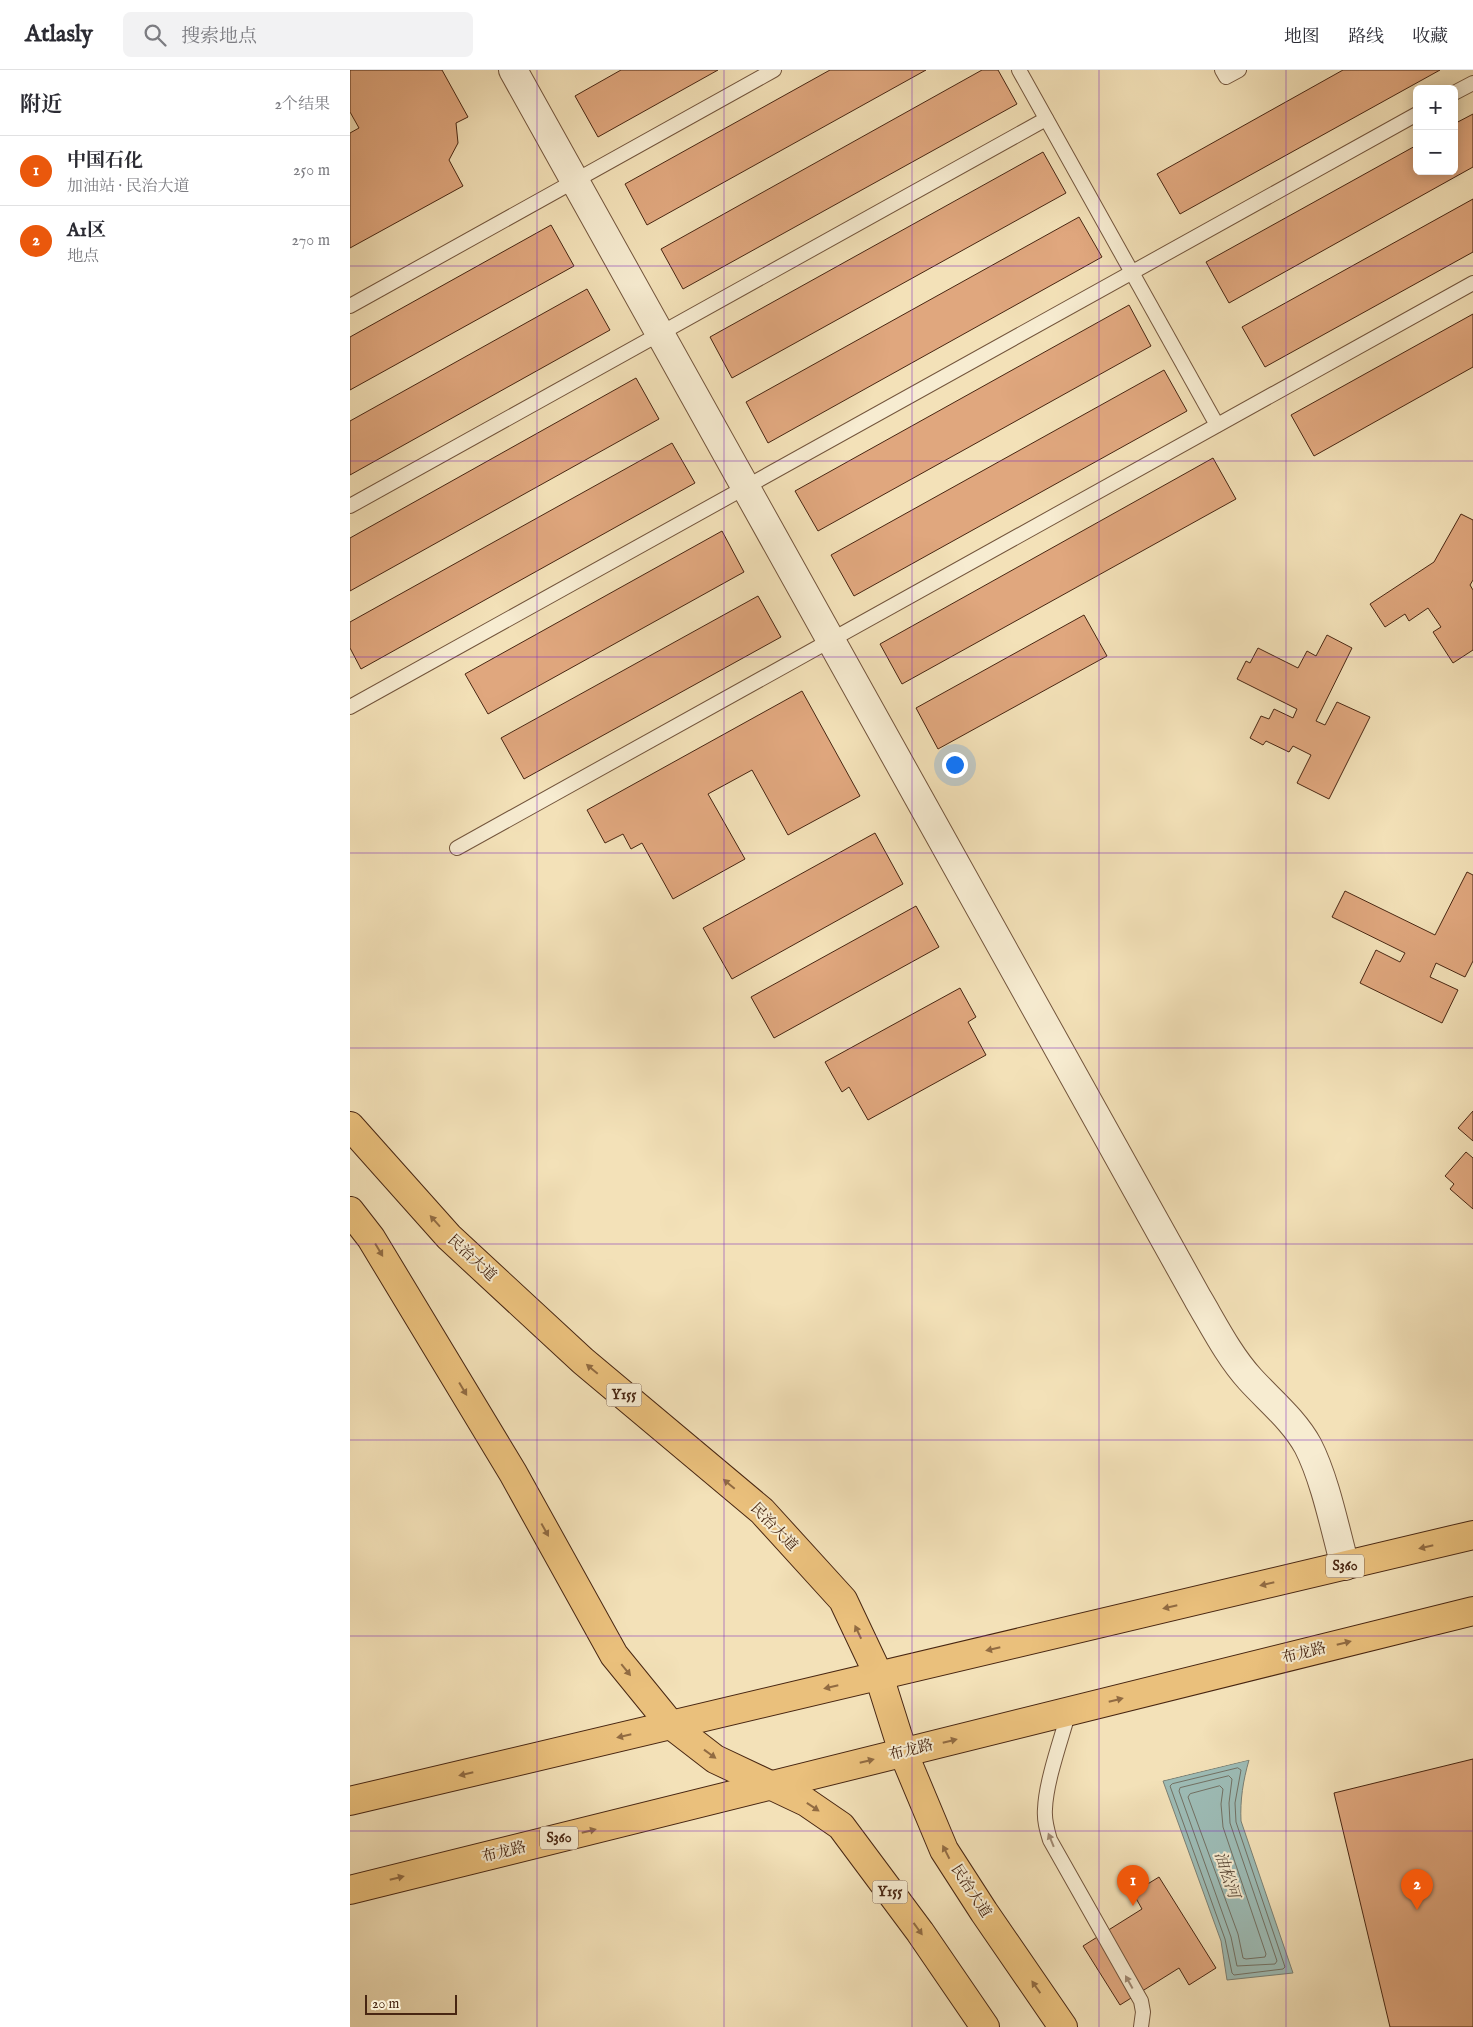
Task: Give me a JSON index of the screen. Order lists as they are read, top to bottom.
{
  "streets": {
    "main road": [
      "民治大道",
      "Y155",
      "S360",
      "布龙路"
    ]
  },
  "crossings": [
    ["民治大道", "S360"],
    ["民治大道", "布龙路"],
    ["Y155", "S360"],
    ["Y155", "布龙路"]
  ],
  "water": ["油松河"],
  "scale_bar": "20 m",
  "page": {
    "header": "Atlasly",
    "search": "搜索地点",
    "nav": ["地图", "路线", "收藏"],
    "heading": ["附近", "2个结果"],
    "map_buttons": ["+", "−"],
    "list": [
      {
        "mark": "1",
        "name": "中国石化",
        "note": "加油站 · 民治大道",
        "value": "250 m"
      },
      {
        "mark": "2",
        "name": "A1区",
        "note": "地点",
        "value": "270 m"
      }
    ],
    "pins": ["1", "2"],
    "scale": "20 m"
  }
}
